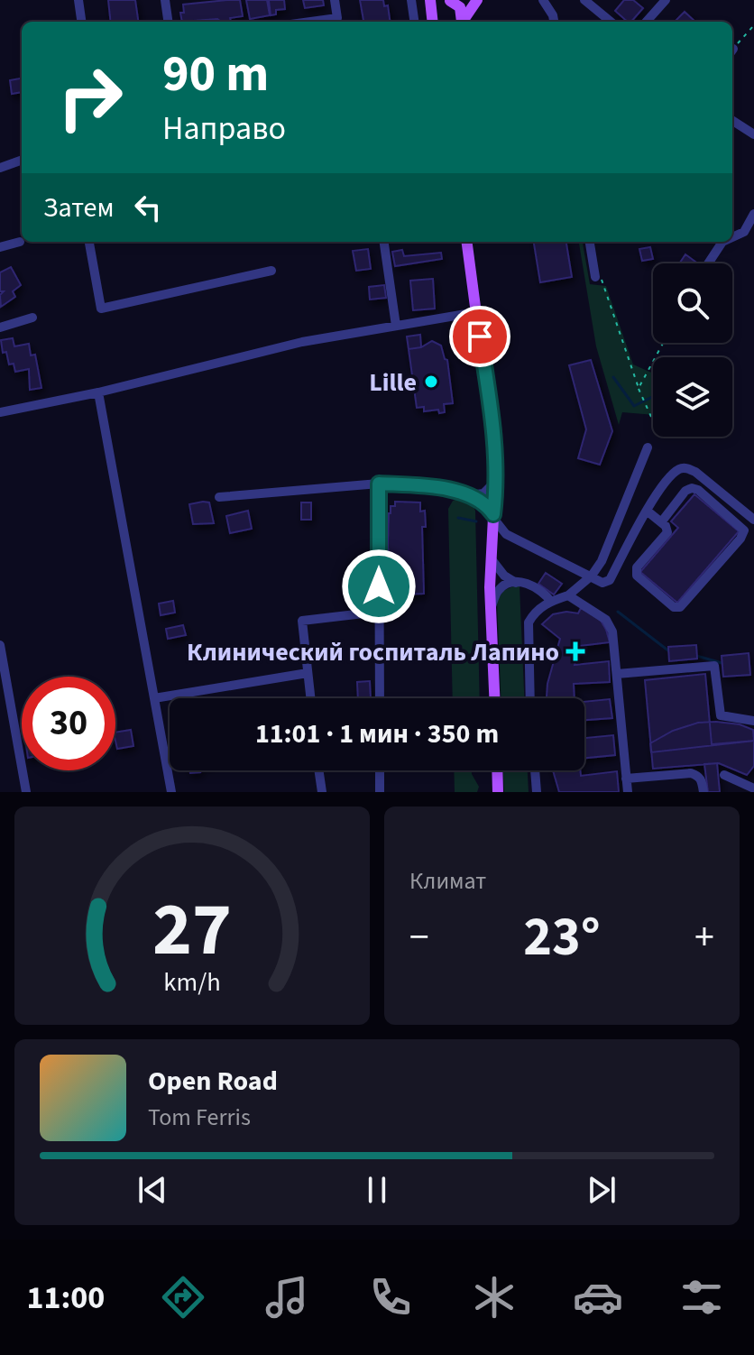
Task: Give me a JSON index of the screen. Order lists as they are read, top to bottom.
{
  "places": {
    "other": ["Lille"],
    "health": ["Клинический госпиталь Лапино"]
  },
  "page": {
    "turn": ["90 m", "Направо"],
    "then": "Затем",
    "limit": "30",
    "trip": "11:01 · 1 мин · 350 m",
    "tile": "Климат",
    "heat": ["−", "23°", "+"],
    "song": ["Open Road", "Tom Ferris"],
    "tabs": "11:00",
    "gauge": ["27", "km/h"]
  }
}
